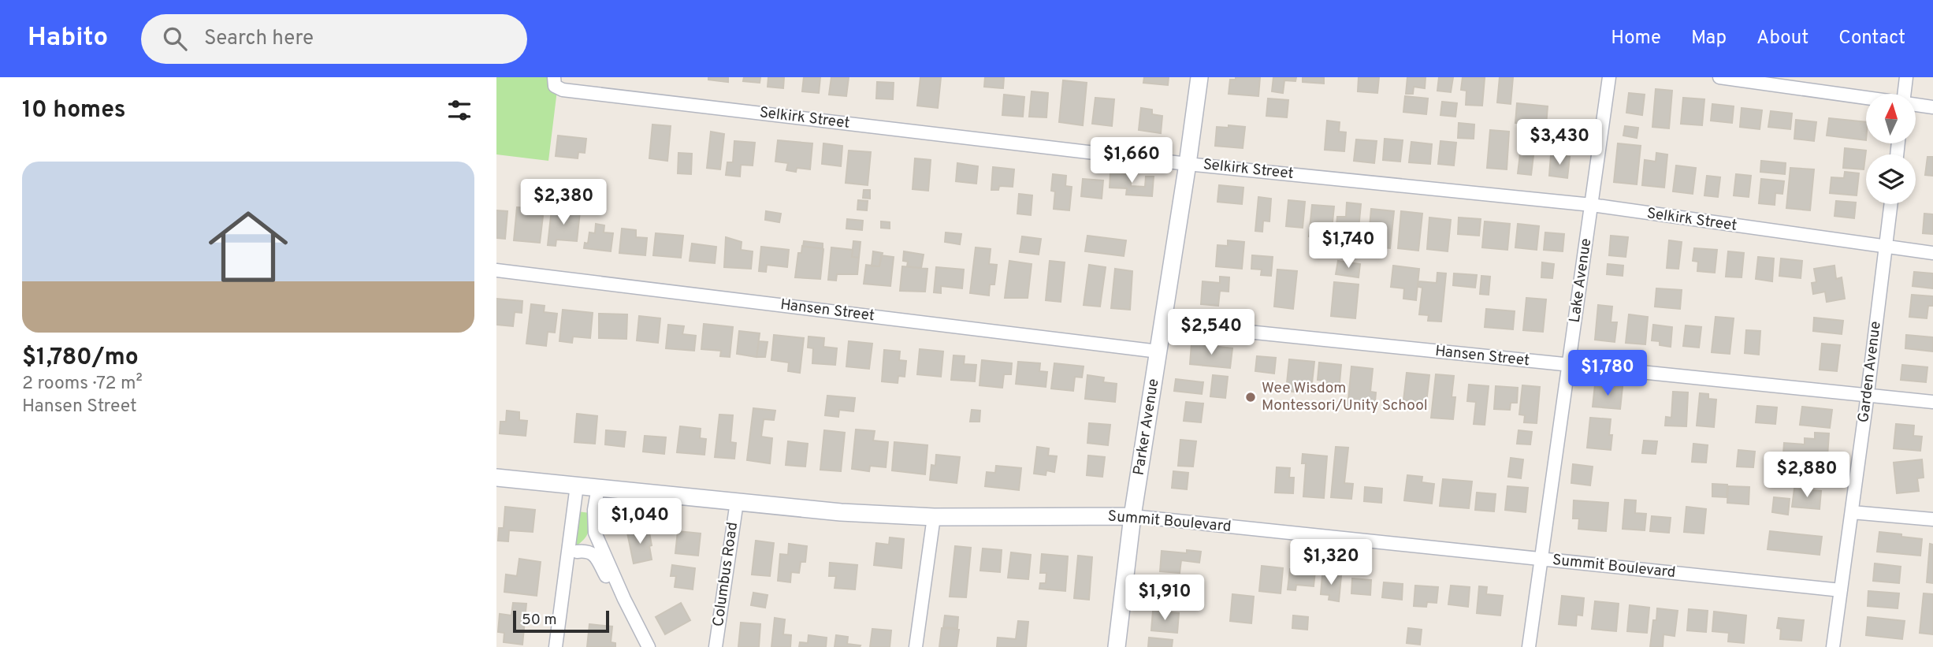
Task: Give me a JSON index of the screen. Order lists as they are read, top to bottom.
{
  "streets": {
    "street": [
      "Selkirk Street",
      "Lake Avenue",
      "Hansen Street",
      "Garden Avenue",
      "Parker Avenue",
      "Summit Boulevard",
      "Columbus Road"
    ]
  },
  "crossings": [
    ["Selkirk Street", "Lake Avenue"],
    ["Selkirk Street", "Garden Avenue"],
    ["Selkirk Street", "Parker Avenue"],
    ["Lake Avenue", "Hansen Street"],
    ["Lake Avenue", "Summit Boulevard"],
    ["Hansen Street", "Garden Avenue"],
    ["Hansen Street", "Parker Avenue"],
    ["Garden Avenue", "Summit Boulevard"],
    ["Parker Avenue", "Summit Boulevard"],
    ["Summit Boulevard", "Columbus Road"]
  ],
  "places": ["Wee Wisdom Montessori/Unity School"],
  "scale_bar": "50 m",
  "north": "top",
  "page": {
    "header": "Habito",
    "search": "Search here",
    "nav": [
      "Home",
      "Map",
      "About",
      "Contact"
    ],
    "heading": "10 homes",
    "price": [
      "$3,430",
      "$1,660",
      "$2,380",
      "$1,740",
      "$2,540",
      "$1,780",
      "$2,880",
      "$1,040",
      "$1,320",
      "$1,910"
    ],
    "list": [
      {
        "name": "$1,780/mo",
        "note": "2 rooms · 72 m² · Hansen Street"
      }
    ],
    "scale": "50 m"
  }
}
